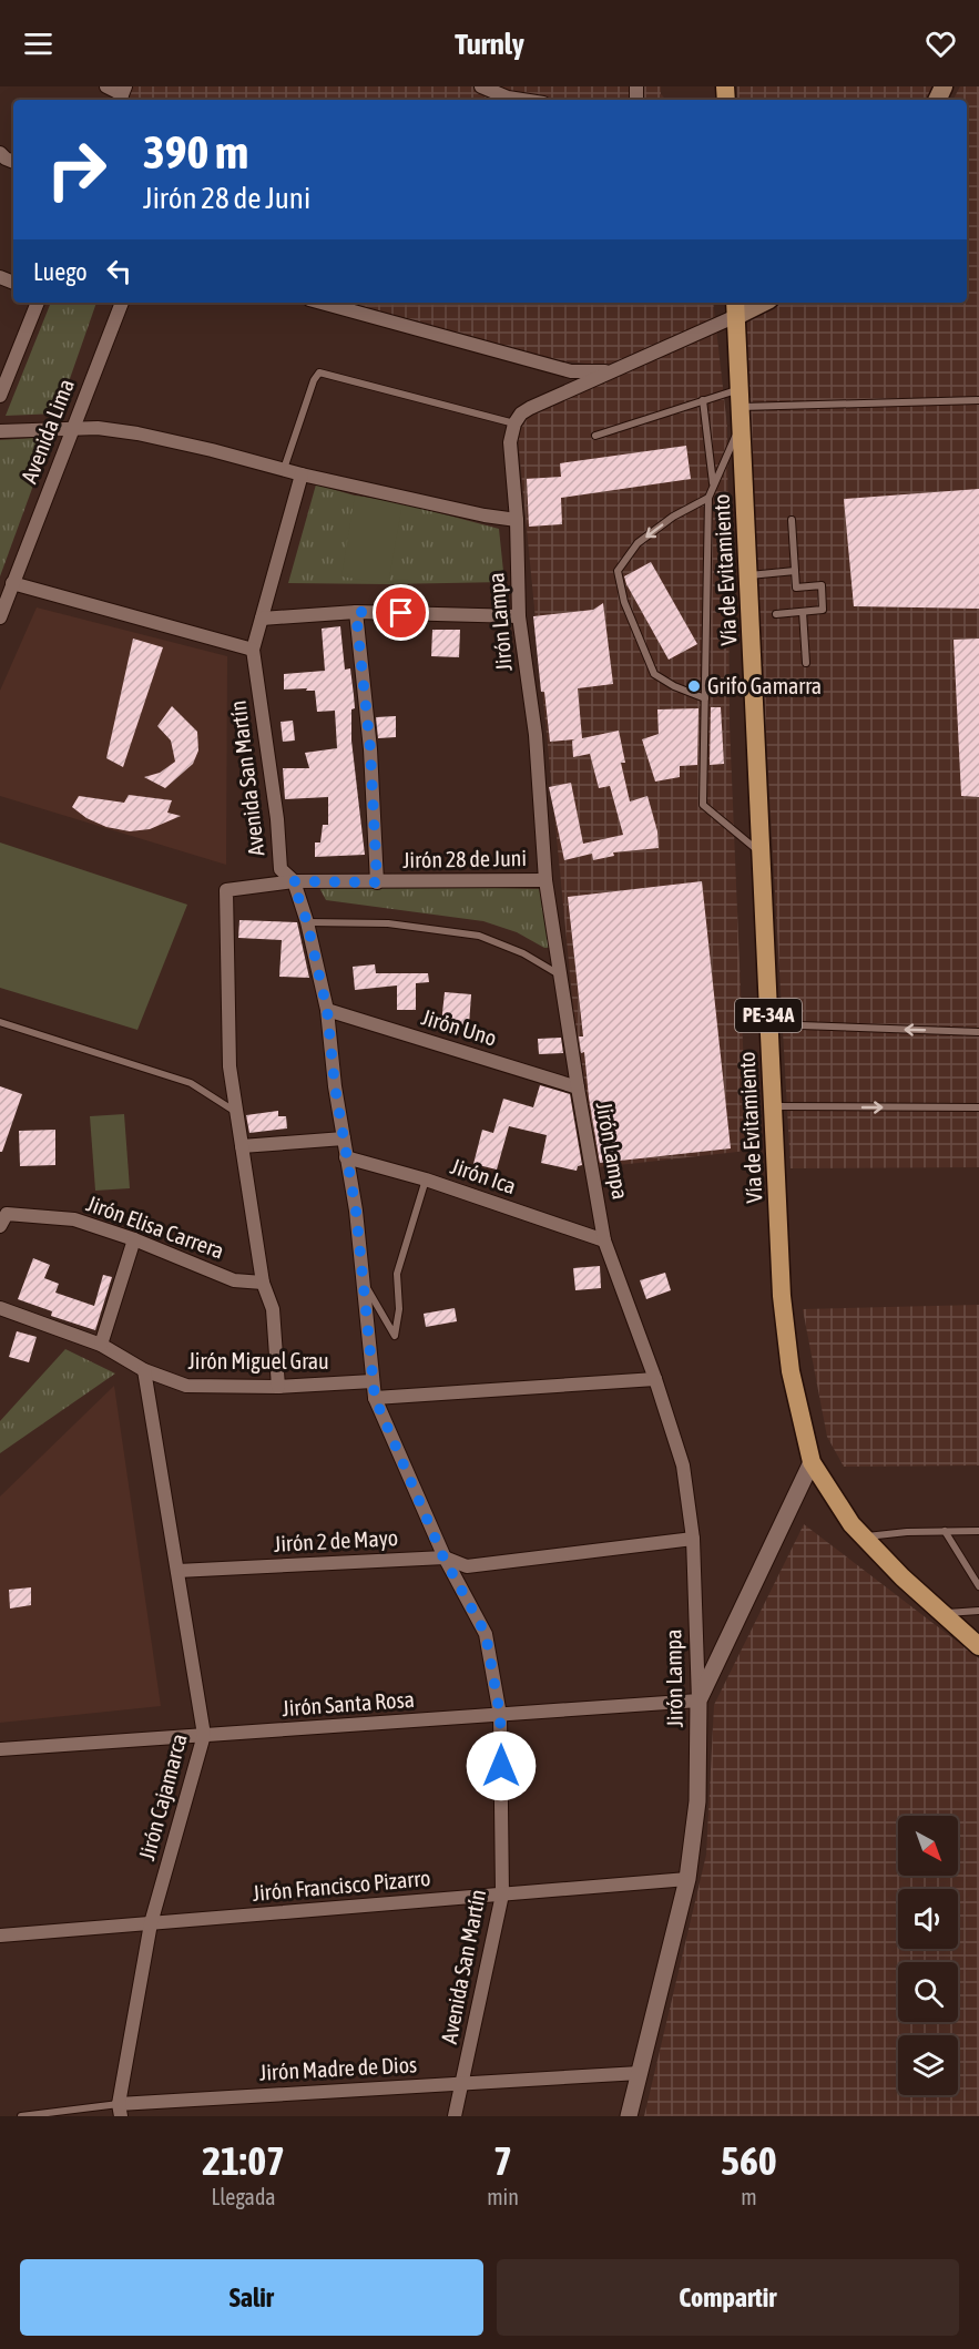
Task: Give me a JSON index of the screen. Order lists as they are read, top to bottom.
{
  "streets": {
    "highway": ["Vía de Evitamiento", "PE-34A"],
    "street": [
      "Avenida Lima",
      "Jirón Lampa",
      "Avenida San Martín",
      "Jirón 28 de Juni",
      "Jirón Uno",
      "Jirón Ica",
      "Jirón Elisa Carrera",
      "Jirón Miguel Grau",
      "Jirón 2 de Mayo",
      "Jirón Santa Rosa",
      "Jirón Cajamarca",
      "Jirón Francisco Pizarro",
      "Jirón Madre de Dios"
    ]
  },
  "crossings": [
    ["Jirón Lampa", "Jirón 28 de Juni"],
    ["Jirón Lampa", "Jirón Uno"],
    ["Jirón Lampa", "Jirón Ica"],
    ["Jirón Lampa", "Jirón 2 de Mayo"],
    ["Jirón Lampa", "Jirón Santa Rosa"],
    ["Jirón Lampa", "Jirón Francisco Pizarro"],
    ["Jirón Lampa", "Jirón Madre de Dios"],
    ["Avenida San Martín", "Jirón 28 de Juni"],
    ["Avenida San Martín", "Jirón Uno"],
    ["Avenida San Martín", "Jirón Ica"],
    ["Avenida San Martín", "Jirón Miguel Grau"],
    ["Avenida San Martín", "Jirón 2 de Mayo"],
    ["Avenida San Martín", "Jirón Santa Rosa"],
    ["Avenida San Martín", "Jirón Francisco Pizarro"],
    ["Avenida San Martín", "Jirón Madre de Dios"],
    ["Jirón Miguel Grau", "Jirón Cajamarca"],
    ["Jirón 2 de Mayo", "Jirón Cajamarca"],
    ["Jirón Santa Rosa", "Jirón Cajamarca"],
    ["Jirón Cajamarca", "Jirón Francisco Pizarro"],
    ["Jirón Cajamarca", "Jirón Madre de Dios"]
  ],
  "places": ["Grifo Gamarra"],
  "north": "bottom right",
  "page": {
    "header": "Turnly",
    "turn": ["390 m", "Jirón 28 de Juni"],
    "then": "Luego",
    "eta": [
      "21:07",
      "Llegada",
      "7",
      "min",
      "560",
      "m"
    ],
    "buttons": ["Salir", "Compartir"]
  }
}
